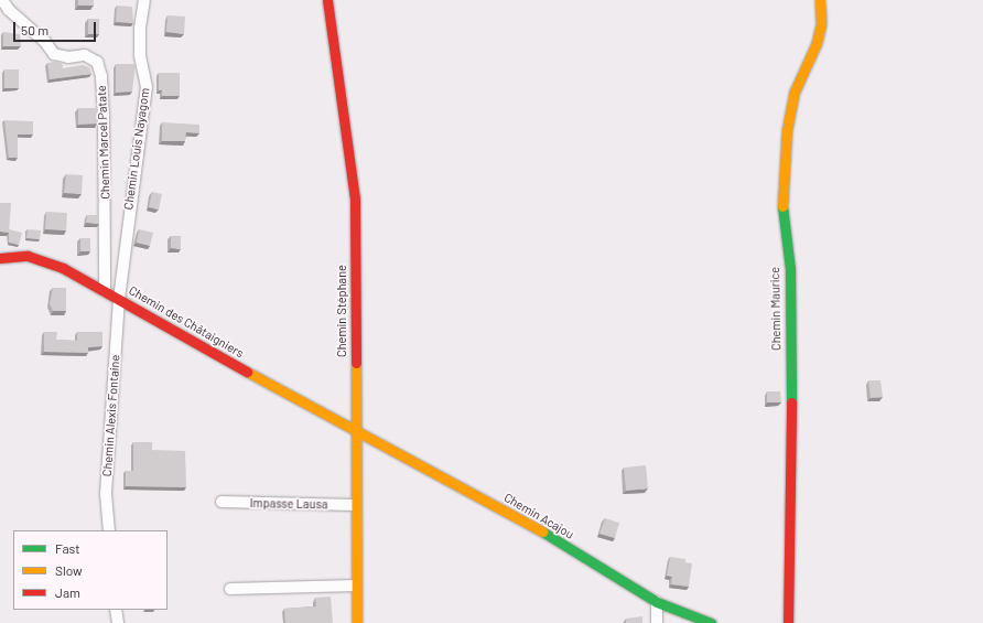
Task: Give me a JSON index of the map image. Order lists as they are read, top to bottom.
{
  "streets": {
    "street": [
      "Chemin Marcel Patate",
      "Chemin Louis Nayagom",
      "Chemin Maurice",
      "Chemin Stéphane",
      "Chemin des Châtaigniers",
      "Chemin Alexis Fontaine",
      "Impasse Lausa",
      "Chemin Acajou"
    ]
  },
  "crossings": [
    ["Chemin Marcel Patate", "Chemin des Châtaigniers"],
    ["Chemin Louis Nayagom", "Chemin des Châtaigniers"],
    ["Chemin Louis Nayagom", "Chemin Alexis Fontaine"],
    ["Chemin Stéphane", "Chemin des Châtaigniers"],
    ["Chemin Stéphane", "Impasse Lausa"],
    ["Chemin Stéphane", "Chemin Acajou"],
    ["Chemin des Châtaigniers", "Chemin Alexis Fontaine"],
    ["Chemin des Châtaigniers", "Chemin Acajou"]
  ],
  "legend": ["Fast", "Slow", "Jam"],
  "scale_bar": "50 m"
}
